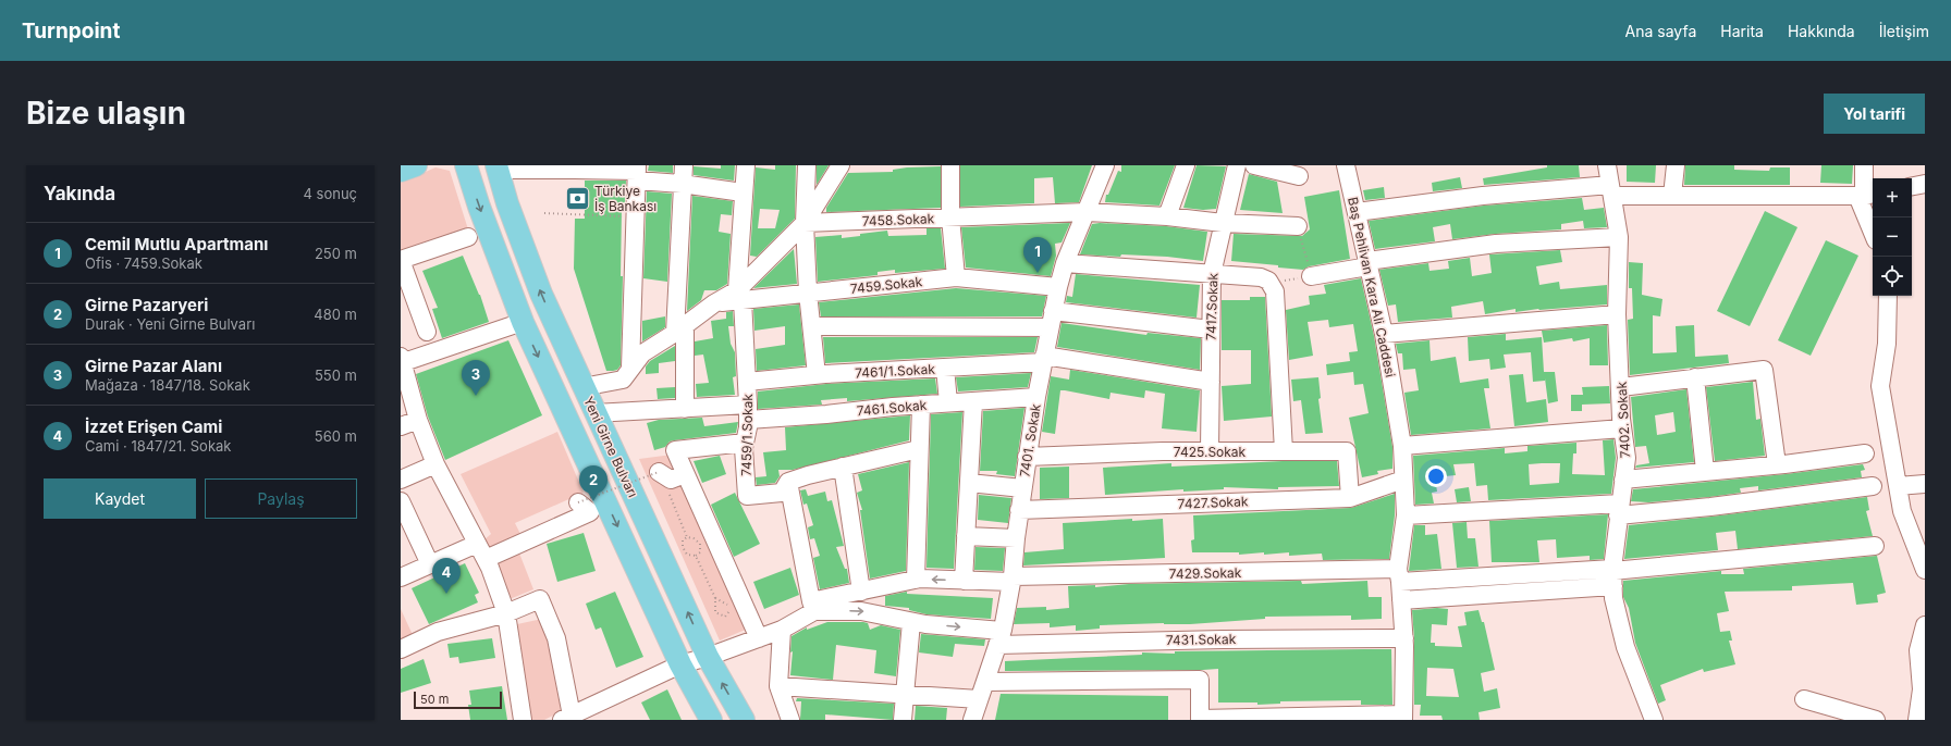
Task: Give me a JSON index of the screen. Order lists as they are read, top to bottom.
{
  "streets": {
    "main road": ["Yeni Girne Bulvarı"],
    "street": [
      "7458.Sokak",
      "7459.Sokak",
      "Baş Pehlivan Kara Ali Caddesi",
      "7417.Sokak",
      "7461/1.Sokak",
      "7461.Sokak",
      "7402. Sokak",
      "7459/1.Sokak",
      "7401. Sokak",
      "7425.Sokak",
      "7427.Sokak",
      "7429.Sokak",
      "7431.Sokak"
    ]
  },
  "crossings": [
    ["7458.Sokak", "7417.Sokak"],
    ["7458.Sokak", "7401. Sokak"],
    ["7459.Sokak", "7459/1.Sokak"],
    ["7459.Sokak", "7401. Sokak"],
    ["7459.Sokak", "Yeni Girne Bulvarı"],
    ["Baş Pehlivan Kara Ali Caddesi", "7427.Sokak"],
    ["Baş Pehlivan Kara Ali Caddesi", "7429.Sokak"],
    ["Baş Pehlivan Kara Ali Caddesi", "7431.Sokak"],
    ["7417.Sokak", "7461/1.Sokak"],
    ["7417.Sokak", "7425.Sokak"],
    ["7461/1.Sokak", "7459/1.Sokak"],
    ["7461/1.Sokak", "7401. Sokak"],
    ["7461.Sokak", "7459/1.Sokak"],
    ["7461.Sokak", "7401. Sokak"],
    ["7461.Sokak", "Yeni Girne Bulvarı"],
    ["7402. Sokak", "7429.Sokak"],
    ["7401. Sokak", "7425.Sokak"],
    ["7401. Sokak", "7427.Sokak"],
    ["7401. Sokak", "7429.Sokak"],
    ["7401. Sokak", "7431.Sokak"],
    ["7425.Sokak", "7427.Sokak"],
    ["7429.Sokak", "7431.Sokak"]
  ],
  "places": {
    "bank": ["Türkiye İş Bankası"]
  },
  "scale_bar": "50 m",
  "page": {
    "header": "Turnpoint",
    "nav": [
      "Ana sayfa",
      "Harita",
      "Hakkında",
      "İletişim"
    ],
    "buttons": [
      "Yol tarifi",
      ["Kaydet", "Paylaş"]
    ],
    "title": "Bize ulaşın",
    "heading": ["Yakında", "4 sonuç"],
    "map_buttons": ["+", "−"],
    "list": [
      {
        "mark": "1",
        "name": "Cemil Mutlu Apartmanı",
        "note": "Ofis · 7459.Sokak",
        "value": "250 m"
      },
      {
        "mark": "2",
        "name": "Girne Pazaryeri",
        "note": "Durak · Yeni Girne Bulvarı",
        "value": "480 m"
      },
      {
        "mark": "3",
        "name": "Girne Pazar Alanı",
        "note": "Mağaza · 1847/18. Sokak",
        "value": "550 m"
      },
      {
        "mark": "4",
        "name": "İzzet Erişen Cami",
        "note": "Cami · 1847/21. Sokak",
        "value": "560 m"
      }
    ],
    "pins": [
      "1",
      "3",
      "2",
      "4"
    ],
    "scale": "50 m"
  }
}
